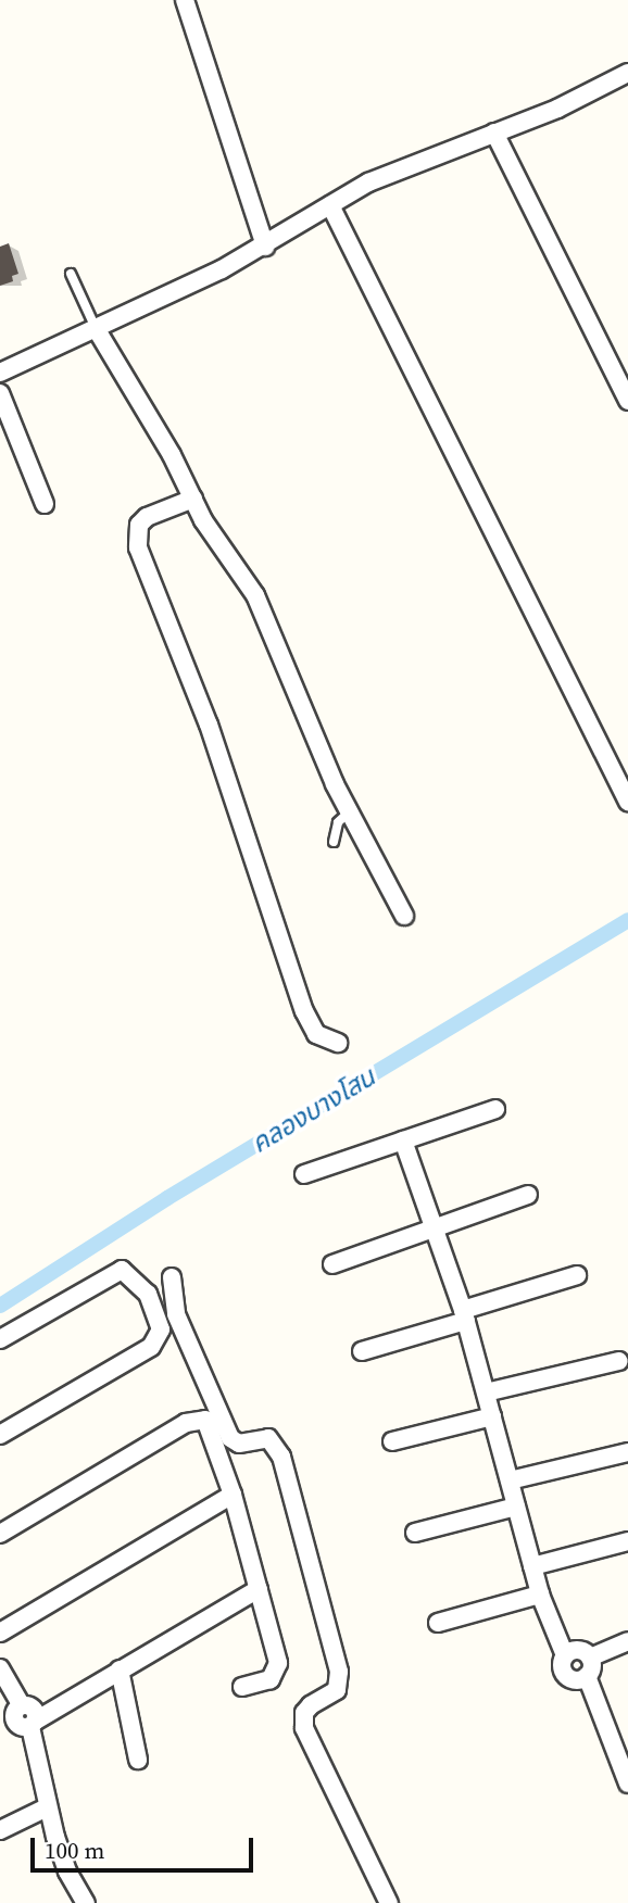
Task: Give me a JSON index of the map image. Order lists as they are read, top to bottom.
{
  "water": ["คลองบางโสน"],
  "scale_bar": "100 m"
}
